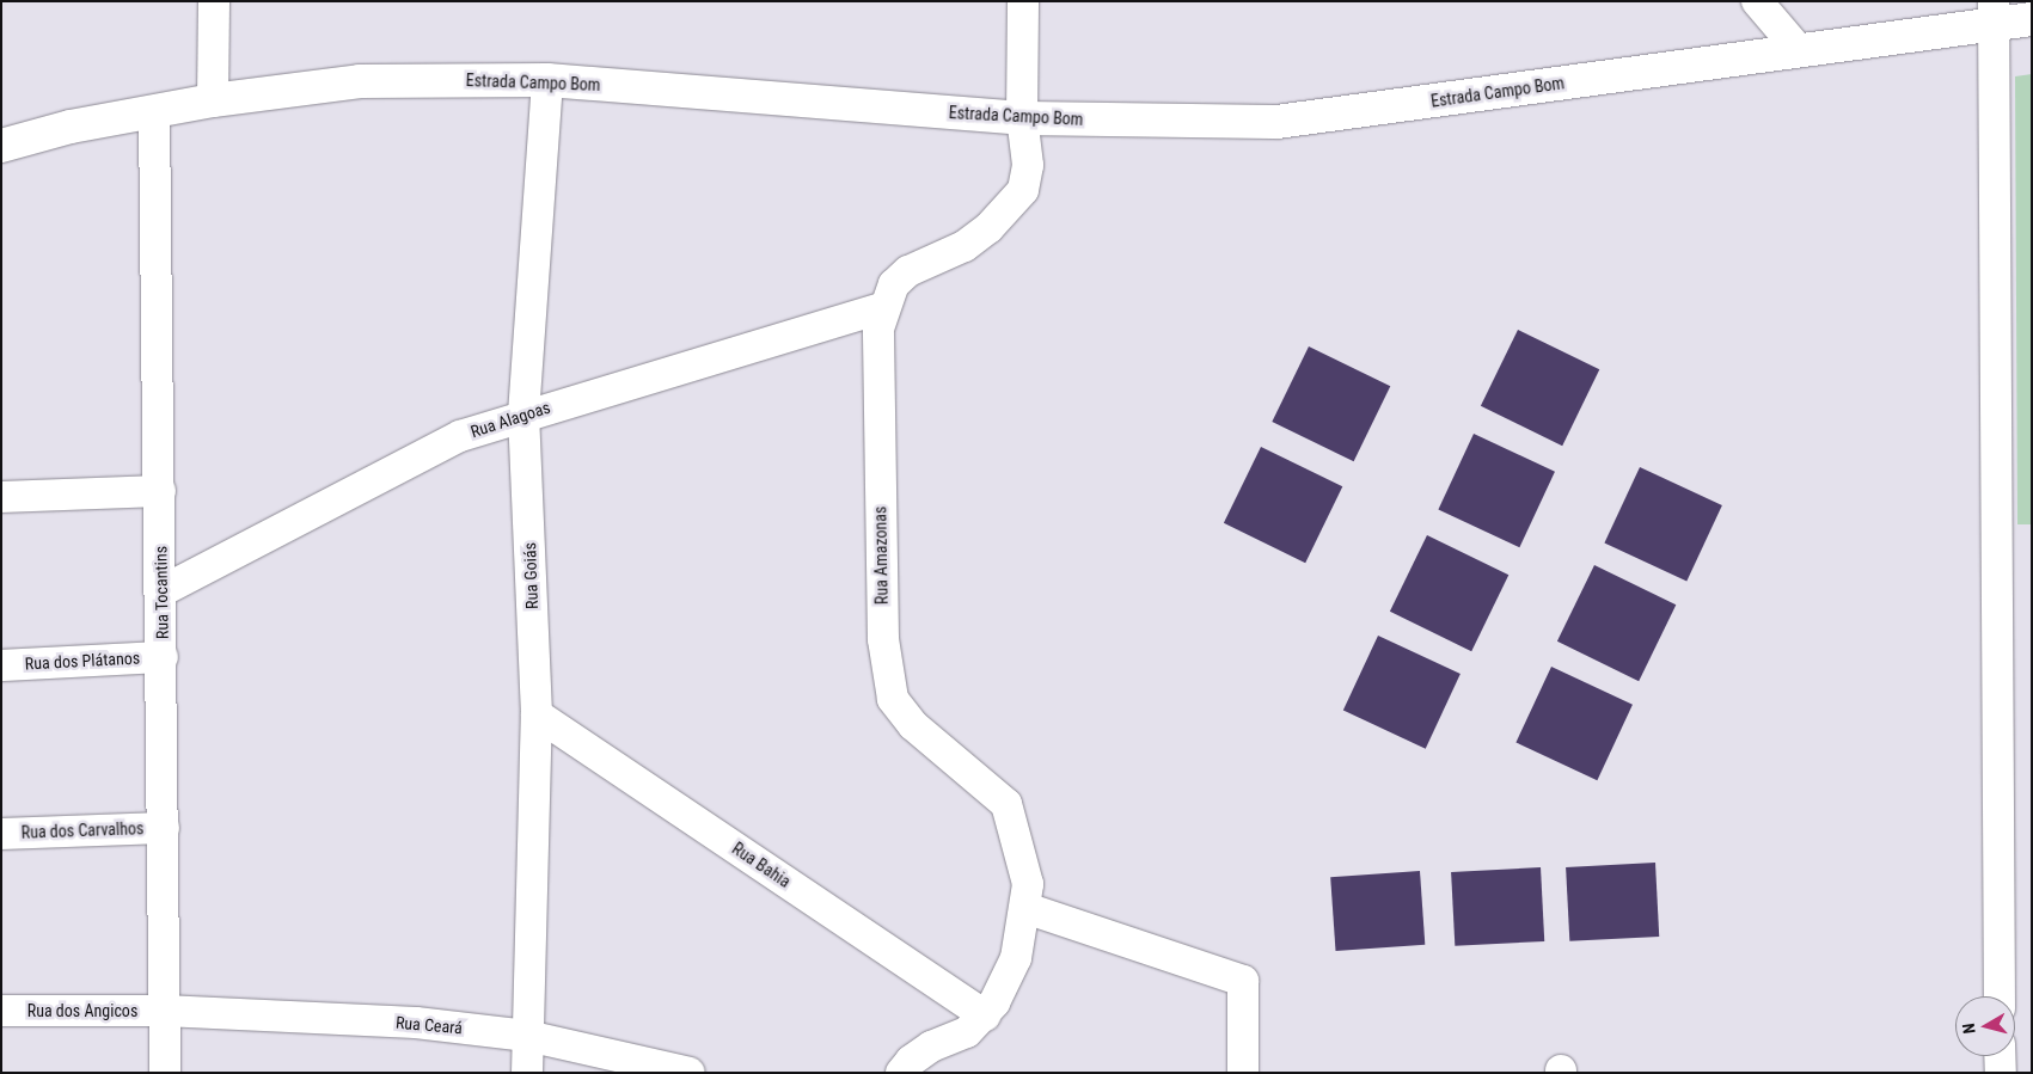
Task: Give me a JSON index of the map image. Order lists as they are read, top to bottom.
{
  "streets": {
    "main road": ["Estrada Campo Bom"],
    "street": [
      "Rua Alagoas",
      "Rua Amazonas",
      "Rua Goiás",
      "Rua Tocantins",
      "Rua dos Plátanos",
      "Rua dos Carvalhos",
      "Rua Bahia",
      "Rua dos Angicos",
      "Rua Ceará"
    ]
  },
  "crossings": [
    ["Estrada Campo Bom", "Rua Amazonas"],
    ["Estrada Campo Bom", "Rua Goiás"],
    ["Estrada Campo Bom", "Rua Tocantins"],
    ["Rua Alagoas", "Rua Amazonas"],
    ["Rua Alagoas", "Rua Goiás"],
    ["Rua Alagoas", "Rua Tocantins"],
    ["Rua Amazonas", "Rua Bahia"],
    ["Rua Goiás", "Rua Bahia"],
    ["Rua Goiás", "Rua Ceará"],
    ["Rua Tocantins", "Rua dos Plátanos"],
    ["Rua Tocantins", "Rua dos Carvalhos"],
    ["Rua Tocantins", "Rua dos Angicos"],
    ["Rua Tocantins", "Rua Ceará"],
    ["Rua dos Angicos", "Rua Ceará"]
  ],
  "north": "left"
}
